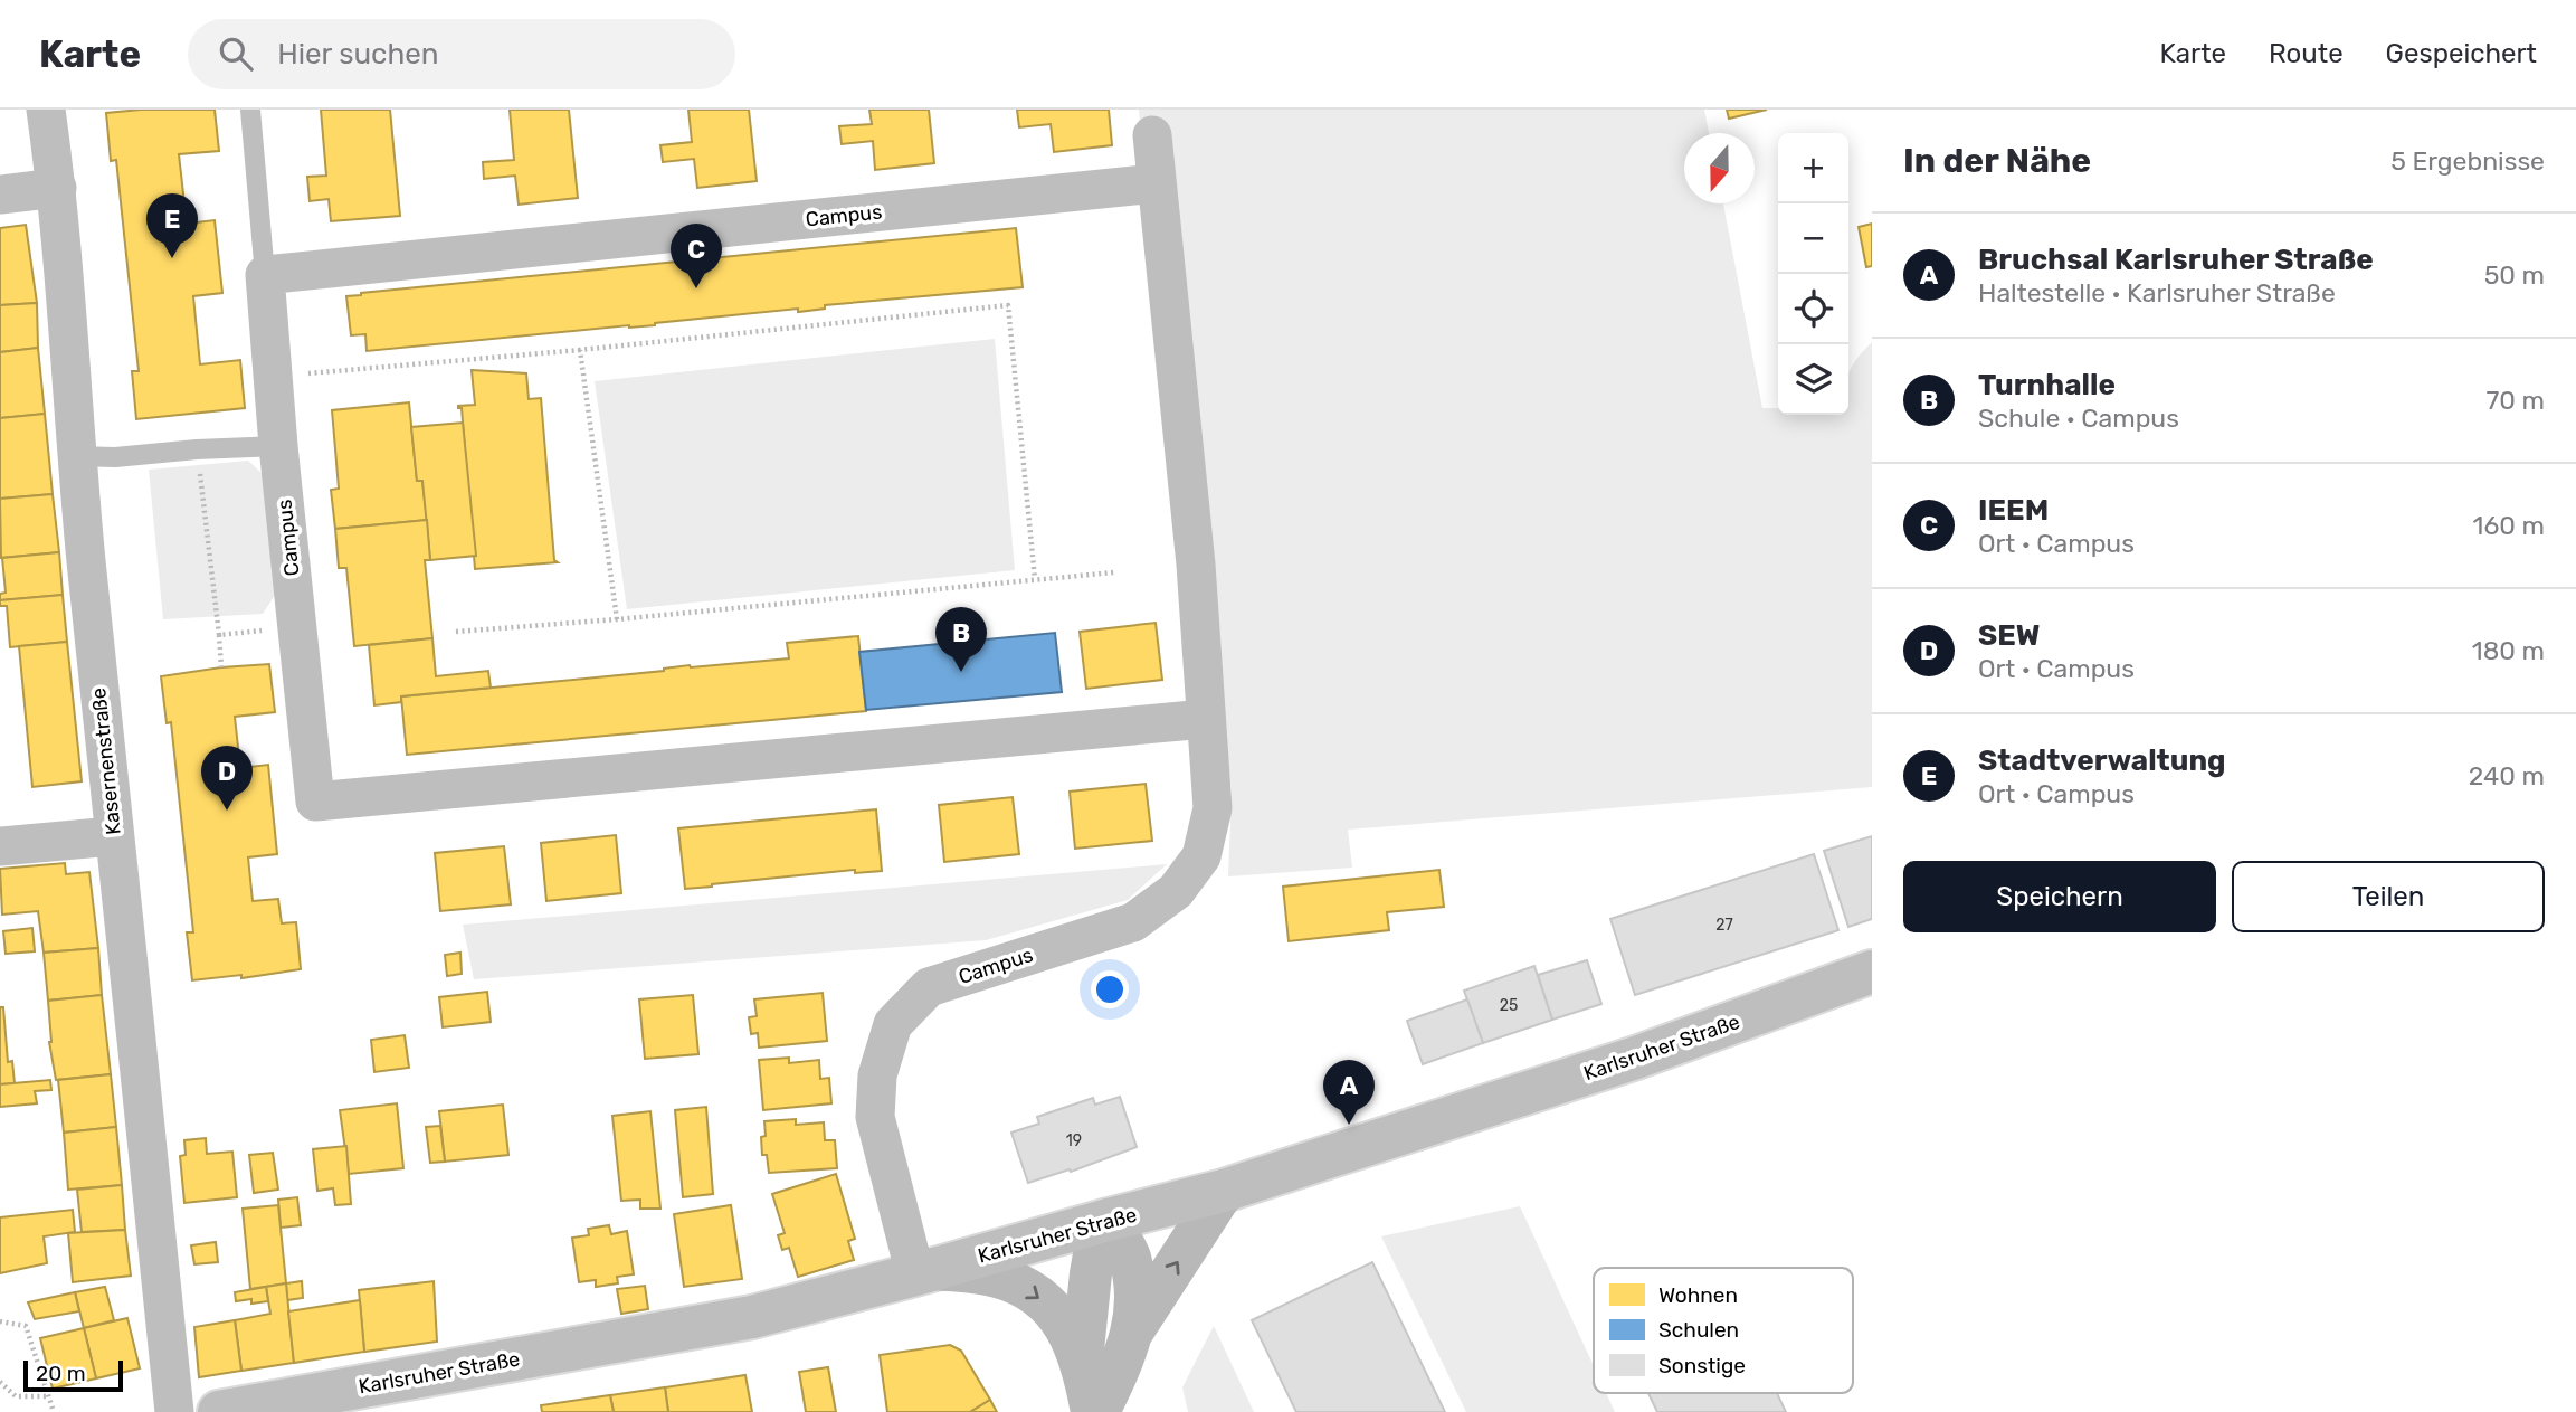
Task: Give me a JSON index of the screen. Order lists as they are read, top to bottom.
{
  "streets": {
    "main road": ["Karlsruher Straße"],
    "street": ["Campus", "Kasernenstraße"]
  },
  "crossings": [
    ["Campus", "Karlsruher Straße"]
  ],
  "house_numbers": ["27", "25", "19"],
  "legend": ["Wohnen", "Schulen", "Sonstige"],
  "scale_bar": "20 m",
  "north": "bottom",
  "page": {
    "header": "Karte",
    "search": "Hier suchen",
    "nav": ["Karte", "Route", "Gespeichert"],
    "heading": ["In der Nähe", "5 Ergebnisse"],
    "map_buttons": ["+", "−"],
    "pins": [
      "E",
      "C",
      "B",
      "D",
      "A"
    ],
    "list": [
      {
        "mark": "A",
        "name": "Bruchsal Karlsruher Straße",
        "note": "Haltestelle · Karlsruher Straße",
        "value": "50 m"
      },
      {
        "mark": "B",
        "name": "Turnhalle",
        "note": "Schule · Campus",
        "value": "70 m"
      },
      {
        "mark": "C",
        "name": "IEEM",
        "note": "Ort · Campus",
        "value": "160 m"
      },
      {
        "mark": "D",
        "name": "SEW",
        "note": "Ort · Campus",
        "value": "180 m"
      },
      {
        "mark": "E",
        "name": "Stadtverwaltung",
        "note": "Ort · Campus",
        "value": "240 m"
      }
    ],
    "buttons": ["Speichern", "Teilen"],
    "scale": "20 m"
  }
}
